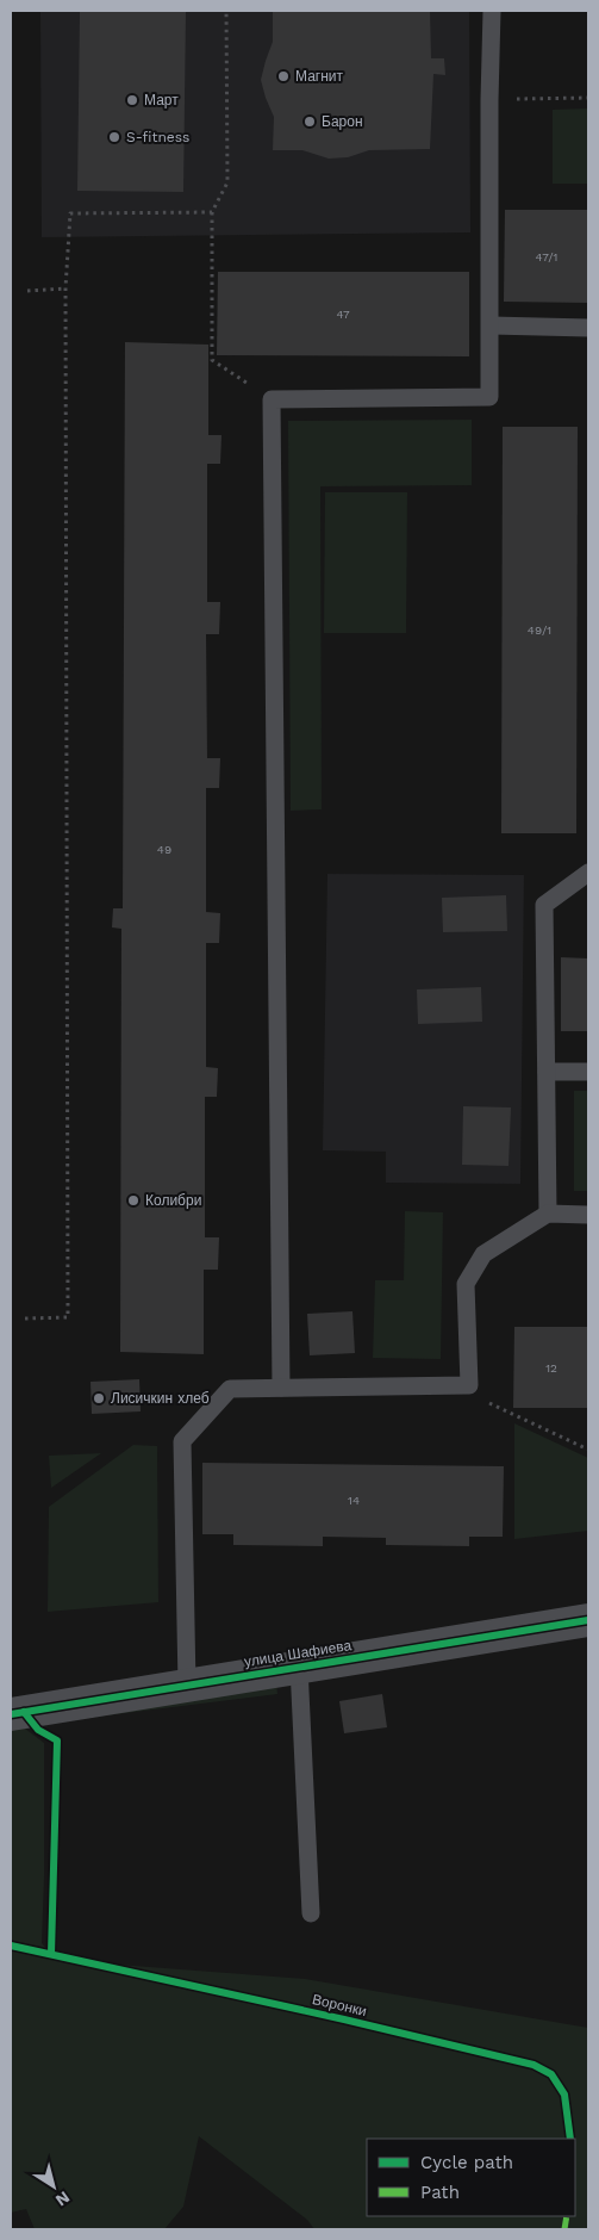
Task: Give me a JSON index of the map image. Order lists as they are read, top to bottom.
{
  "streets": {
    "street": ["улица Шафиева"],
    "cycle path": ["Воронки"]
  },
  "places": [
    "Магнит",
    "Март",
    "Барон",
    "S-fitness",
    "Колибри",
    "Лисичкин хлеб"
  ],
  "house_numbers": [
    "47/1",
    "47",
    "49/1",
    "49",
    "12",
    "14"
  ],
  "legend": ["Cycle path", "Path"],
  "north": "bottom right"
}
